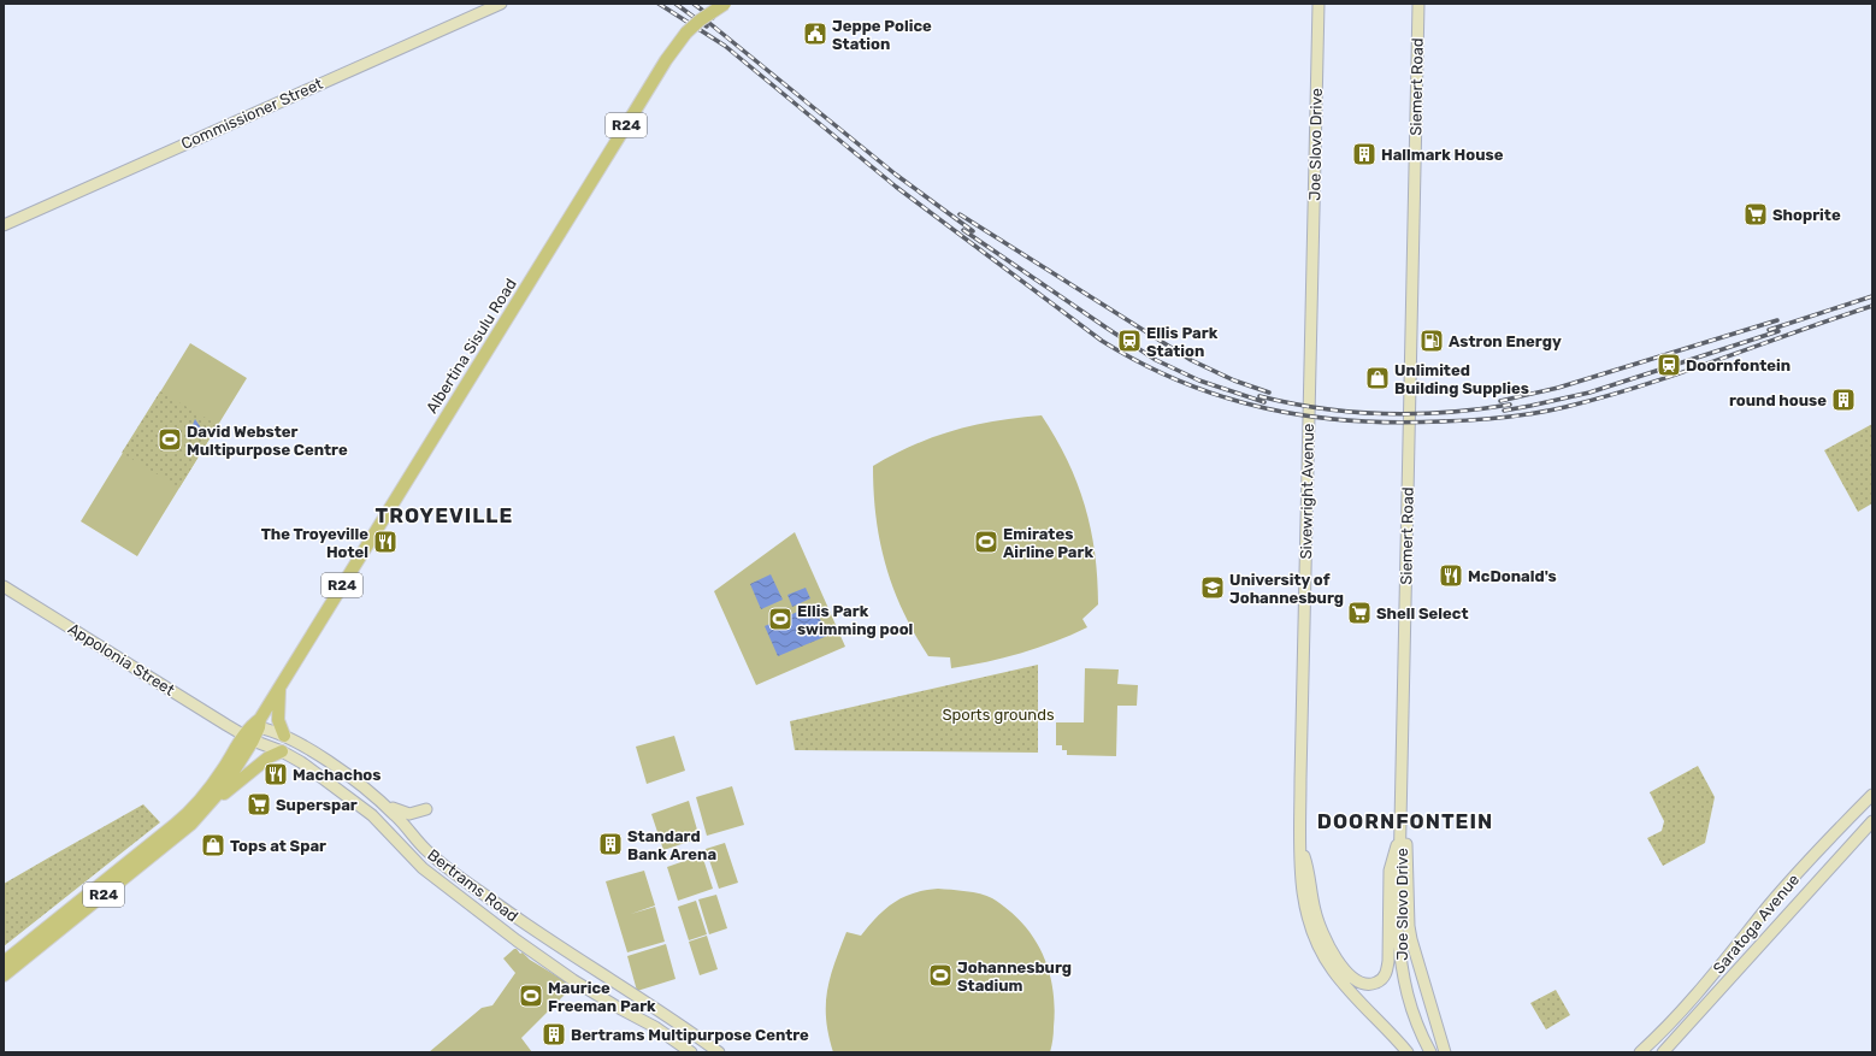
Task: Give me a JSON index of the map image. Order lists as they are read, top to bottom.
{
  "streets": {
    "main road": [
      "Siemert Road",
      "Commissioner Street",
      "R24",
      "Joe Slovo Drive",
      "Albertina Sisulu Road",
      "Sivewright Avenue",
      "Appolonia Street",
      "Bertrams Road",
      "Saratoga Avenue"
    ]
  },
  "crossings": [
    ["Siemert Road", "Joe Slovo Drive"],
    ["Joe Slovo Drive", "Sivewright Avenue"],
    ["Albertina Sisulu Road", "Appolonia Street"],
    ["Albertina Sisulu Road", "Bertrams Road"],
    ["Appolonia Street", "Bertrams Road"]
  ],
  "districts": ["TROYEVILLE", "DOORNFONTEIN"],
  "parks": ["Sports grounds"],
  "places": {
    "public building": ["Jeppe Police Station"],
    "building": [
      "Hallmark House",
      "round house",
      "Standard Bank Arena",
      "Bertrams Multipurpose Centre"
    ],
    "supermarket": ["Shoprite", "Shell Select", "Superspar"],
    "station": ["Ellis Park Station", "Doornfontein"],
    "fuel station": ["Astron Energy"],
    "shop": ["Unlimited Building Supplies", "Tops at Spar"],
    "sports": [
      "David Webster Multipurpose Centre",
      "Emirates Airline Park",
      "Ellis Park swimming pool",
      "Johannesburg Stadium",
      "Maurice Freeman Park"
    ],
    "restaurant": ["The Troyeville Hotel", "McDonald's", "Machachos"],
    "school or university": ["University of Johannesburg"]
  }
}
